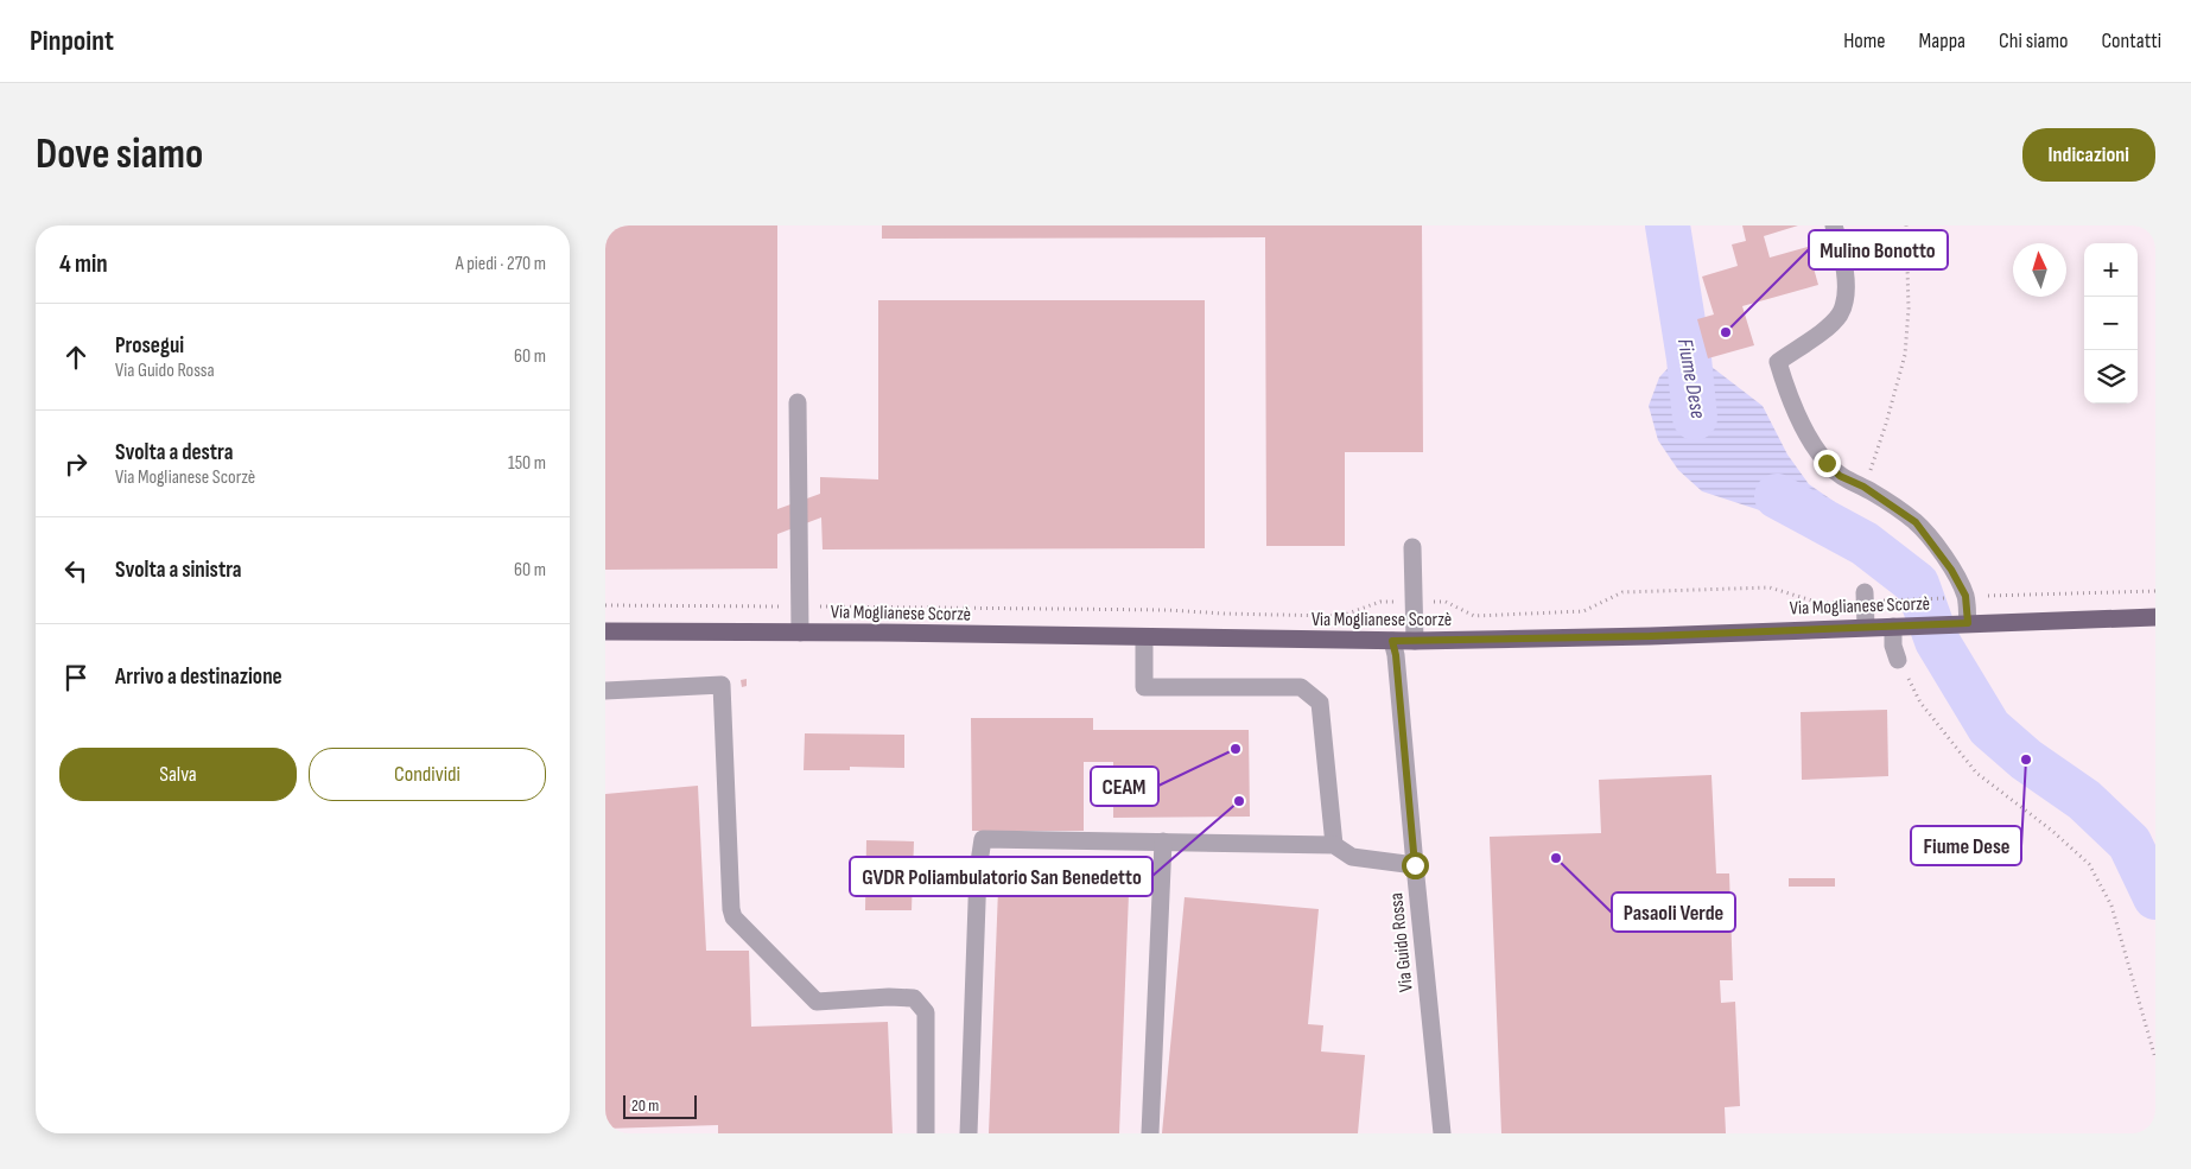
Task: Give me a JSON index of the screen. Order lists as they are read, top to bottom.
{
  "streets": {
    "main road": ["Via Moglianese Scorzè"],
    "street": ["Via Guido Rossa"]
  },
  "crossings": [
    ["Via Moglianese Scorzè", "Via Guido Rossa"]
  ],
  "water": ["Fiume Dese"],
  "places": [
    "Mulino Bonotto",
    "CEAM",
    "Fiume Dese",
    "GVDR Poliambulatorio San Benedetto",
    "Pasaoli Verde"
  ],
  "scale_bar": "20 m",
  "north": "top",
  "page": {
    "header": "Pinpoint",
    "nav": [
      "Home",
      "Mappa",
      "Chi siamo",
      "Contatti"
    ],
    "buttons": [
      "Indicazioni",
      ["Salva", "Condividi"]
    ],
    "title": "Dove siamo",
    "heading": ["4 min", "A piedi · 270 m"],
    "map_buttons": ["+", "−"],
    "list": [
      ["Prosegui", "Via Guido Rossa", "60 m"],
      ["Svolta a destra", "Via Moglianese Scorzè", "150 m"],
      ["Svolta a sinistra", "60 m"],
      "Arrivo a destinazione"
    ],
    "scale": "20 m"
  }
}
